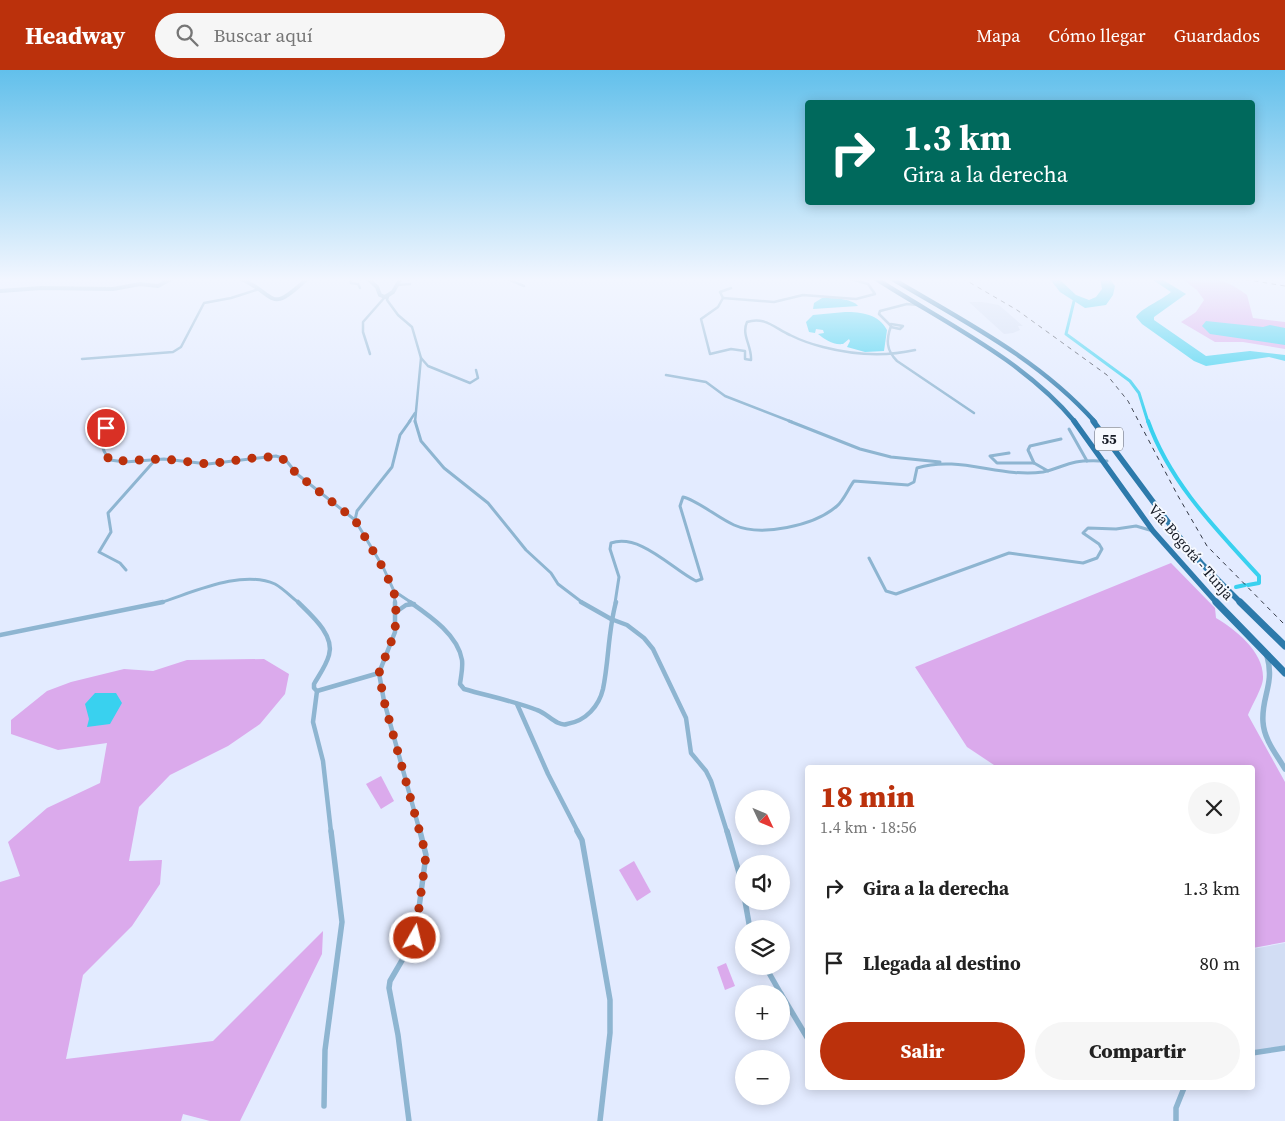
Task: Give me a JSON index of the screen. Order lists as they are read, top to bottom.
{
  "streets": {
    "highway": ["55", "Vía Bogotá - Tunja"]
  },
  "north": "bottom right",
  "page": {
    "header": "Headway",
    "search": "Buscar aquí",
    "nav": ["Mapa", "Cómo llegar", "Guardados"],
    "turn": ["1.3 km", "Gira a la derecha"],
    "heading": ["18 min", "1.4 km · 18:56"],
    "map_buttons": ["+", "−"],
    "list": [
      {
        "name": "Gira a la derecha",
        "value": "1.3 km"
      },
      {
        "name": "Llegada al destino",
        "value": "80 m"
      }
    ],
    "buttons": ["Salir", "Compartir"]
  }
}
